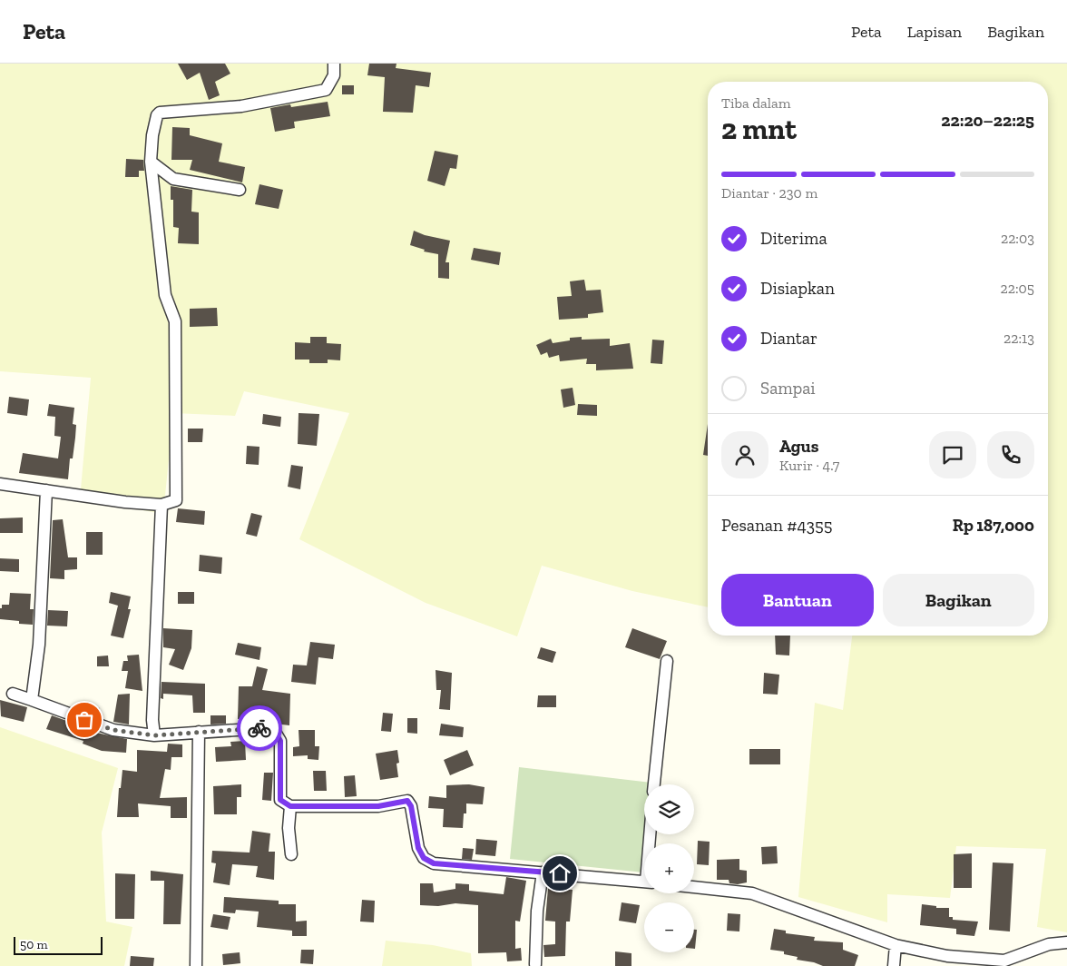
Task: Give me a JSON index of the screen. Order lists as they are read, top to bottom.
{
  "scale_bar": "50 m",
  "page": {
    "header": "Peta",
    "nav": ["Peta", "Lapisan", "Bagikan"],
    "heading": ["2 mnt", "Tiba dalam", "22:20–22:25"],
    "panel": [
      "Agus",
      "Kurir · 4.7",
      "Pesanan #4355",
      "Rp 187,000"
    ],
    "bar": "Diantar · 230 m",
    "list": [
      ["Diterima", "22:03"],
      ["Disiapkan", "22:05"],
      ["Diantar", "22:13"],
      "Sampai"
    ],
    "buttons": ["Bantuan", "Bagikan"],
    "map_buttons": ["+", "−"],
    "scale": "50 m"
  }
}
